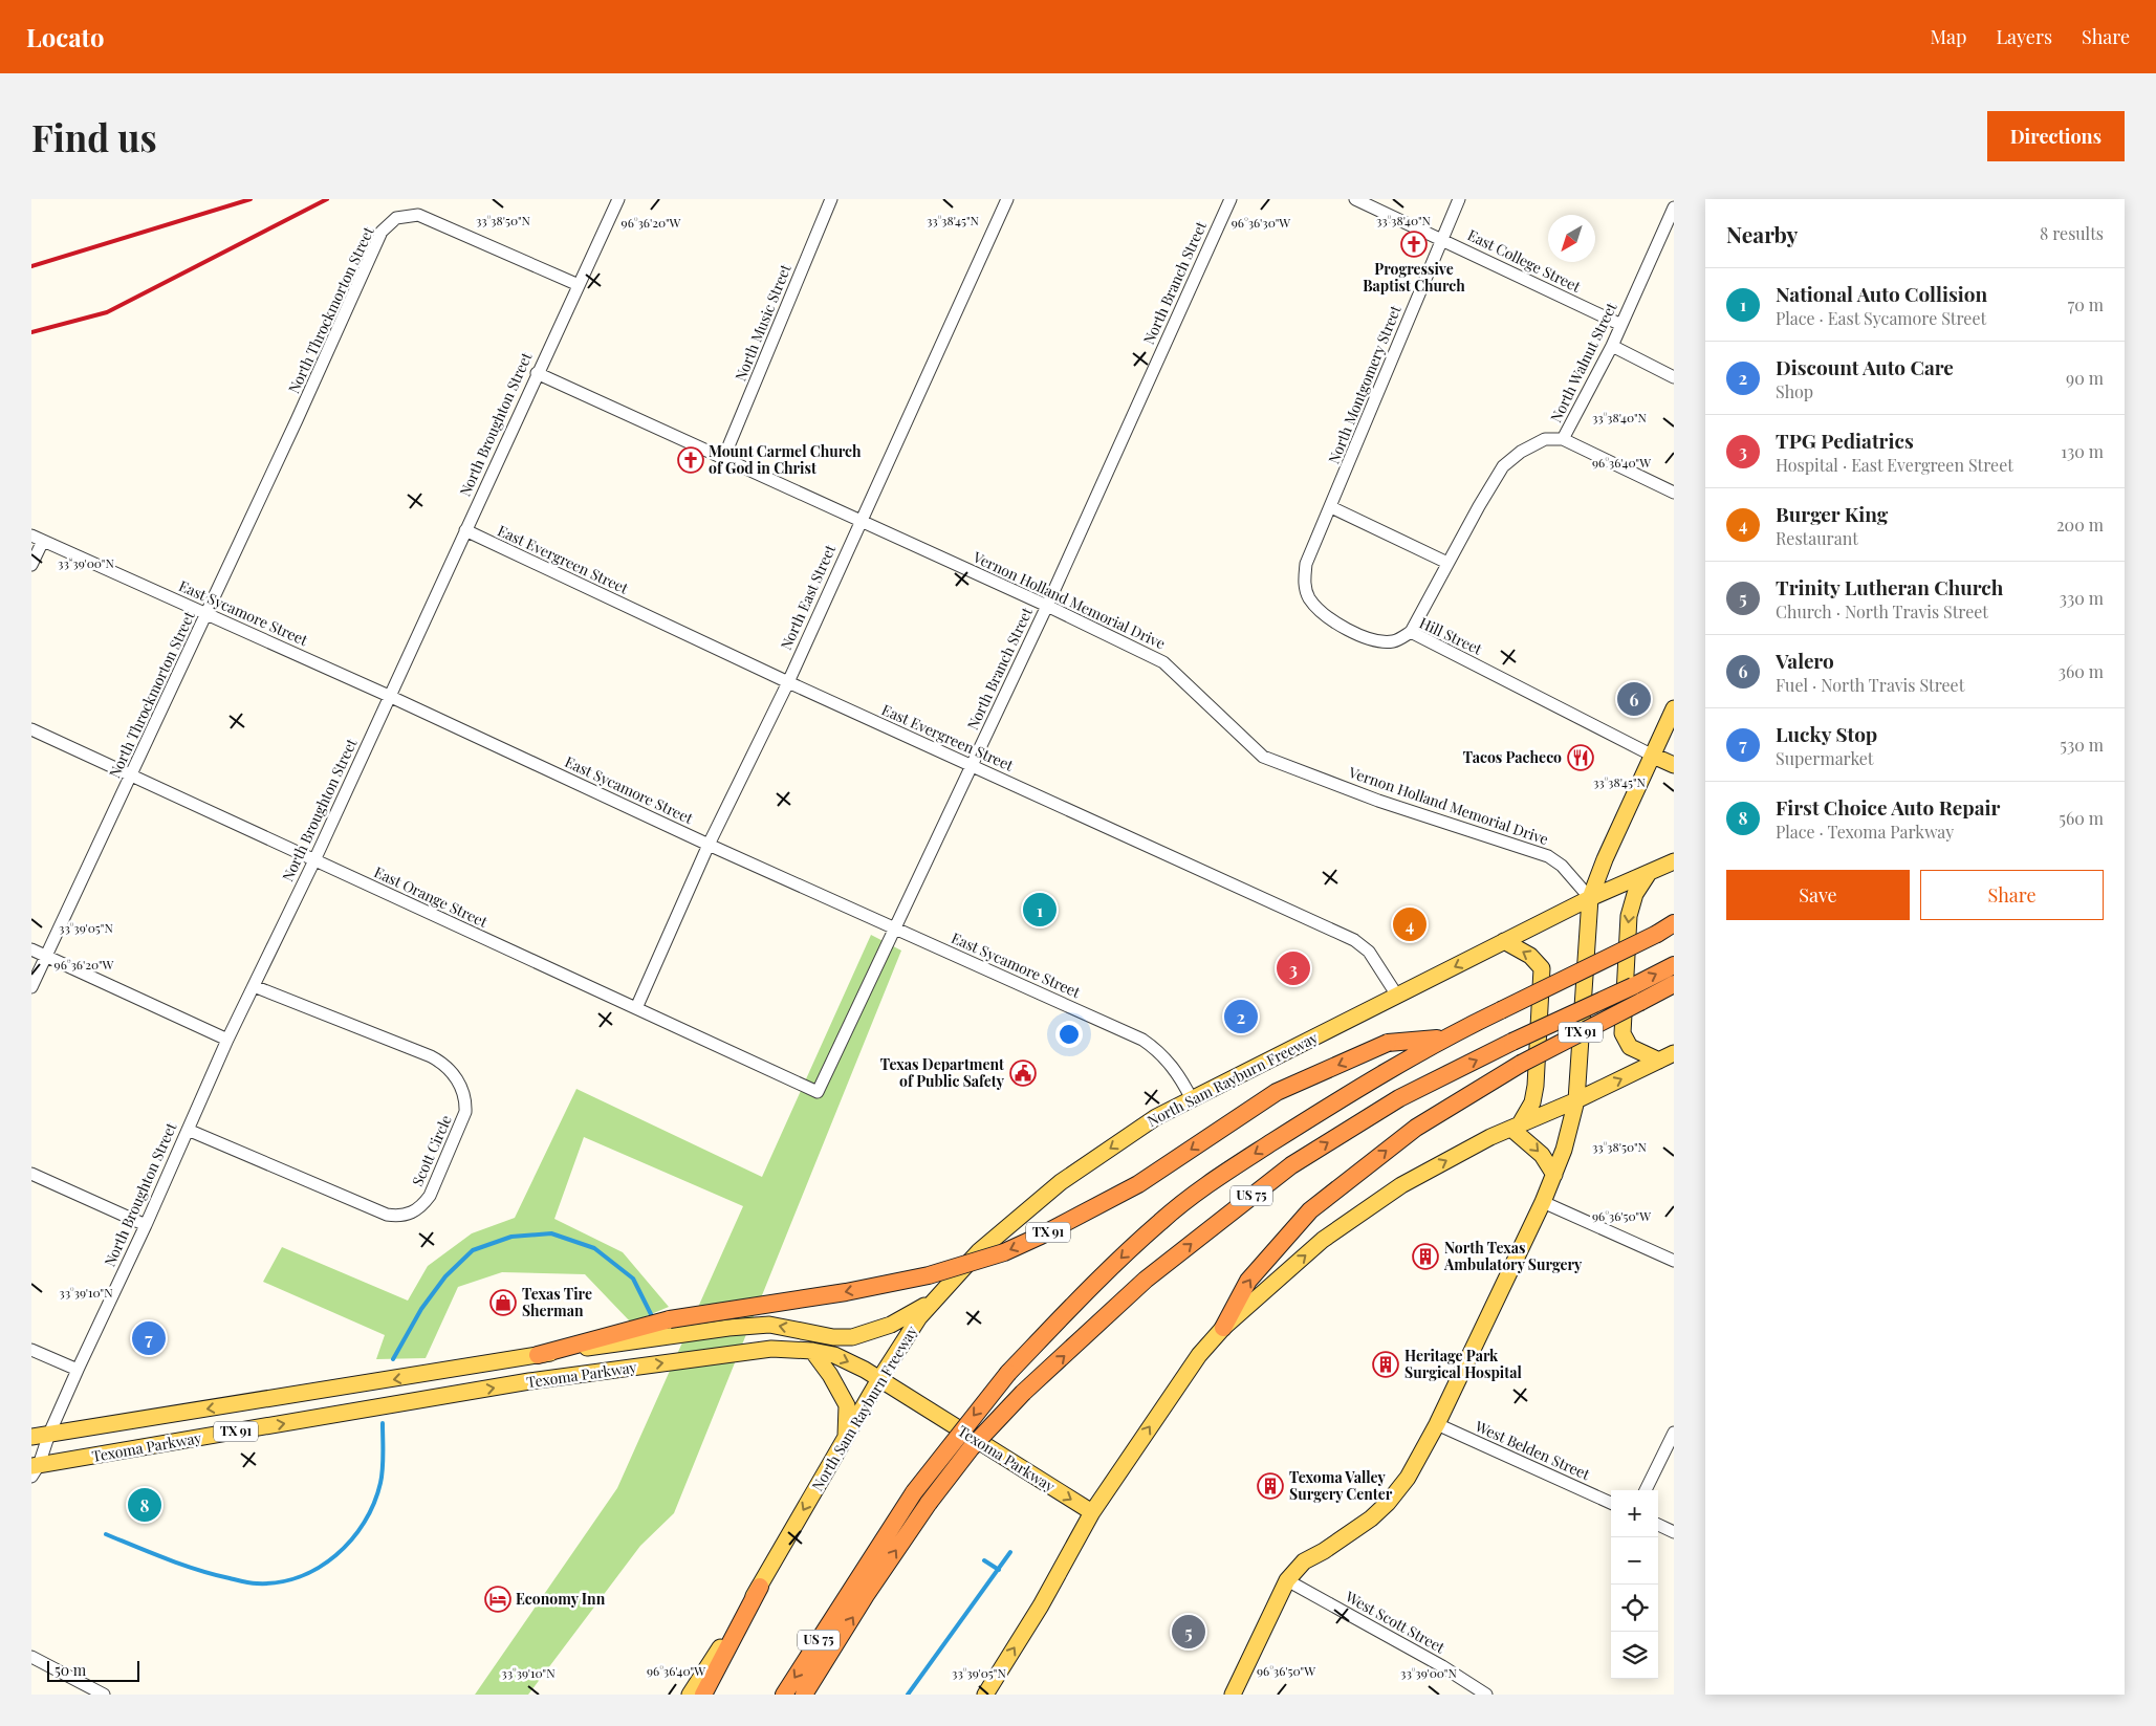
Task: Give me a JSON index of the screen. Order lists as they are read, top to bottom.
{
  "streets": {
    "highway": ["TX 91", "US 75"],
    "main road": ["North Sam Rayburn Freeway", "Texoma Parkway"],
    "street": [
      "East College Street",
      "North Branch Street",
      "North Throckmorton Street",
      "North Music Street",
      "North Walnut Street",
      "North Montgomery Street",
      "North Broughton Street",
      "East Evergreen Street",
      "North East Street",
      "Vernon Holland Memorial Drive",
      "East Sycamore Street",
      "Hill Street",
      "East Orange Street",
      "Scott Circle",
      "West Belden Street",
      "West Scott Street"
    ]
  },
  "crossings": [
    ["East College Street", "North Walnut Street"],
    ["East College Street", "North Montgomery Street"],
    ["North Branch Street", "East Evergreen Street"],
    ["North Branch Street", "Vernon Holland Memorial Drive"],
    ["North Branch Street", "East Sycamore Street"],
    ["North Branch Street", "East Orange Street"],
    ["North Throckmorton Street", "North Broughton Street"],
    ["North Throckmorton Street", "East Sycamore Street"],
    ["North Throckmorton Street", "East Orange Street"],
    ["North Music Street", "Vernon Holland Memorial Drive"],
    ["North Walnut Street", "Hill Street"],
    ["North Montgomery Street", "Hill Street"],
    ["North Broughton Street", "East Evergreen Street"],
    ["North Broughton Street", "Vernon Holland Memorial Drive"],
    ["North Broughton Street", "East Sycamore Street"],
    ["North Broughton Street", "East Orange Street"],
    ["North Broughton Street", "Scott Circle"],
    ["North Broughton Street", "Texoma Parkway"],
    ["East Evergreen Street", "North East Street"],
    ["East Evergreen Street", "North Sam Rayburn Freeway"],
    ["North East Street", "Vernon Holland Memorial Drive"],
    ["North East Street", "East Sycamore Street"],
    ["North East Street", "East Orange Street"],
    ["Vernon Holland Memorial Drive", "North Sam Rayburn Freeway"],
    ["East Sycamore Street", "North Sam Rayburn Freeway"],
    ["TX 91", "US 75"],
    ["TX 91", "Texoma Parkway"],
    ["North Sam Rayburn Freeway", "Texoma Parkway"]
  ],
  "one_way": ["North Sam Rayburn Freeway"],
  "places": {
    "church": ["Progressive Baptist Church", "Mount Carmel Church of God in Christ"],
    "restaurant": ["Tacos Pacheco"],
    "public building": ["Texas Department of Public Safety"],
    "building": ["North Texas Ambulatory Surgery", "Heritage Park Surgical Hospital", "Texoma Valley Surgery Center"],
    "shop": ["Texas Tire Sherman"],
    "hotel": ["Economy Inn"]
  },
  "scale_bar": "50 m",
  "north": "bottom left",
  "page": {
    "header": "Locato",
    "nav": ["Map", "Layers", "Share"],
    "buttons": [
      "Directions",
      ["Save", "Share"]
    ],
    "title": "Find us",
    "heading": ["Nearby", "8 results"],
    "list": [
      {
        "mark": "1",
        "name": "National Auto Collision",
        "note": "Place · East Sycamore Street",
        "value": "70 m"
      },
      {
        "mark": "2",
        "name": "Discount Auto Care",
        "note": "Shop",
        "value": "90 m"
      },
      {
        "mark": "3",
        "name": "TPG Pediatrics",
        "note": "Hospital · East Evergreen Street",
        "value": "130 m"
      },
      {
        "mark": "4",
        "name": "Burger King",
        "note": "Restaurant",
        "value": "200 m"
      },
      {
        "mark": "5",
        "name": "Trinity Lutheran Church",
        "note": "Church · North Travis Street",
        "value": "330 m"
      },
      {
        "mark": "6",
        "name": "Valero",
        "note": "Fuel · North Travis Street",
        "value": "360 m"
      },
      {
        "mark": "7",
        "name": "Lucky Stop",
        "note": "Supermarket",
        "value": "530 m"
      },
      {
        "mark": "8",
        "name": "First Choice Auto Repair",
        "note": "Place · Texoma Parkway",
        "value": "560 m"
      }
    ],
    "pins": [
      "6",
      "1",
      "4",
      "3",
      "2",
      "7",
      "8",
      "5"
    ],
    "map_buttons": ["+", "−"],
    "scale": "50 m"
  },
  "coordinates": [
    "33°38'50\"N",
    "33°38'45\"N",
    "33°38'40\"N",
    "96°36'20\"W",
    "96°36'30\"W",
    "96°36'40\"W",
    "33°39'00\"N",
    "33°39'05\"N",
    "96°36'50\"W",
    "33°39'10\"N"
  ]
}
